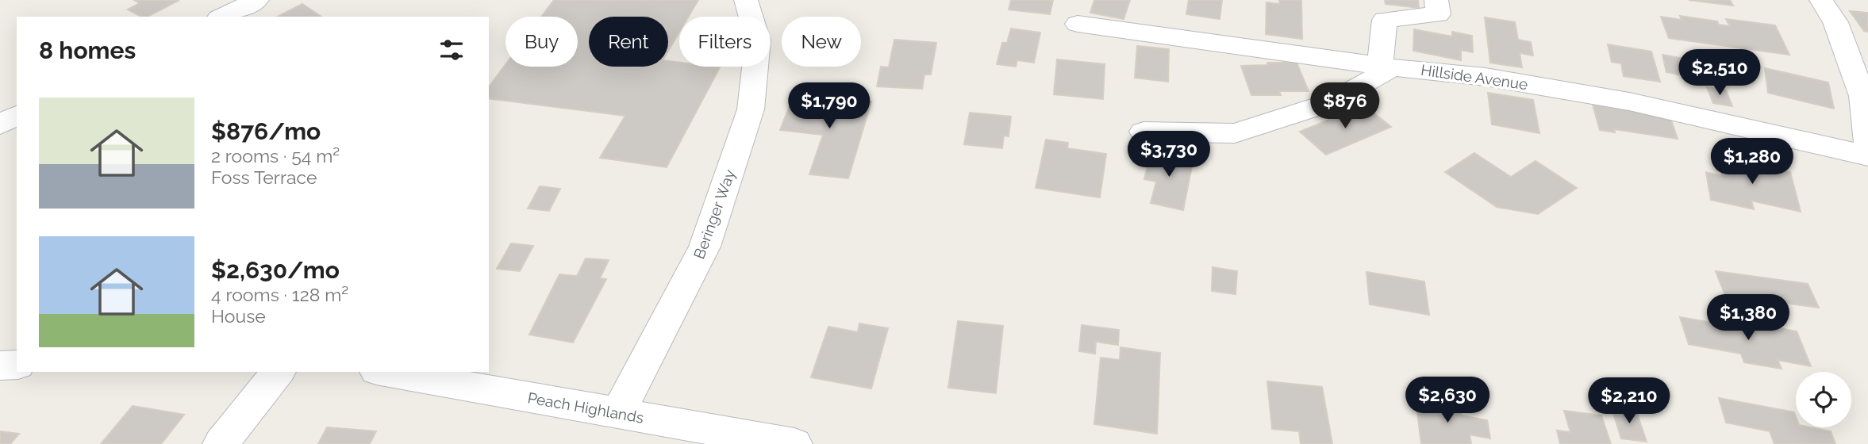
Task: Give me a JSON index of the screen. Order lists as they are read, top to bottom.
{
  "streets": {
    "street": ["Hillside Avenue", "Beringer Way", "Peach Highlands"]
  },
  "crossings": [
    ["Beringer Way", "Peach Highlands"]
  ],
  "page": {
    "chip": [
      "Buy",
      "Rent",
      "Filters",
      "New"
    ],
    "heading": "8 homes",
    "price": [
      "$2,510",
      "$1,790",
      "$876",
      "$3,730",
      "$1,280",
      "$1,380",
      "$2,630",
      "$2,210"
    ],
    "list": [
      {
        "name": "$876/mo",
        "note": "2 rooms · 54 m² · Foss Terrace"
      },
      {
        "name": "$2,630/mo",
        "note": "4 rooms · 128 m² · House"
      }
    ]
  }
}
